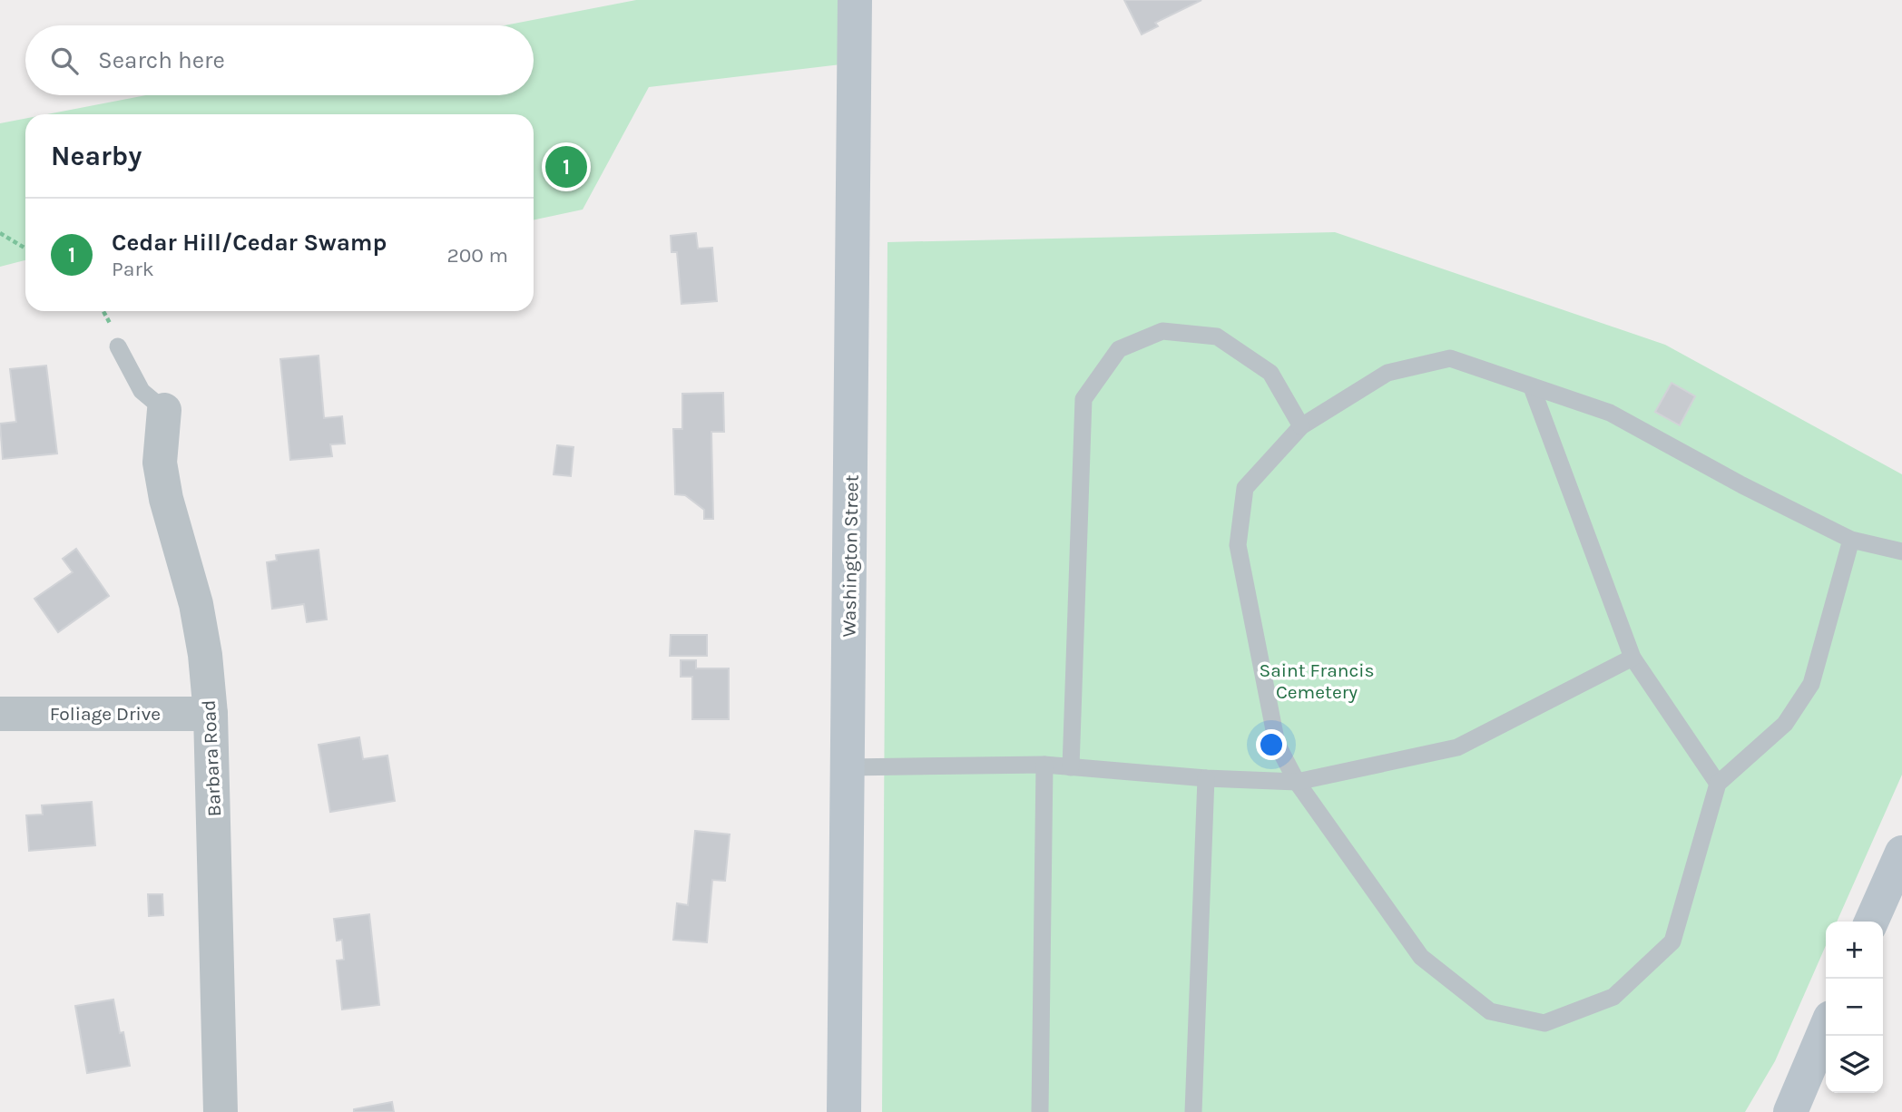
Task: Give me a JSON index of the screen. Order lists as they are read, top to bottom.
{
  "streets": {
    "main road": ["Washington Street"],
    "street": ["Foliage Drive", "Barbara Road"]
  },
  "crossings": [
    ["Foliage Drive", "Barbara Road"]
  ],
  "parks": ["Saint Francis Cemetery"],
  "page": {
    "search": "Search here",
    "heading": "Nearby",
    "pins": "1",
    "list": [
      {
        "mark": "1",
        "name": "Cedar Hill/Cedar Swamp",
        "note": "Park",
        "value": "200 m"
      }
    ],
    "map_buttons": ["+", "−"]
  }
}
